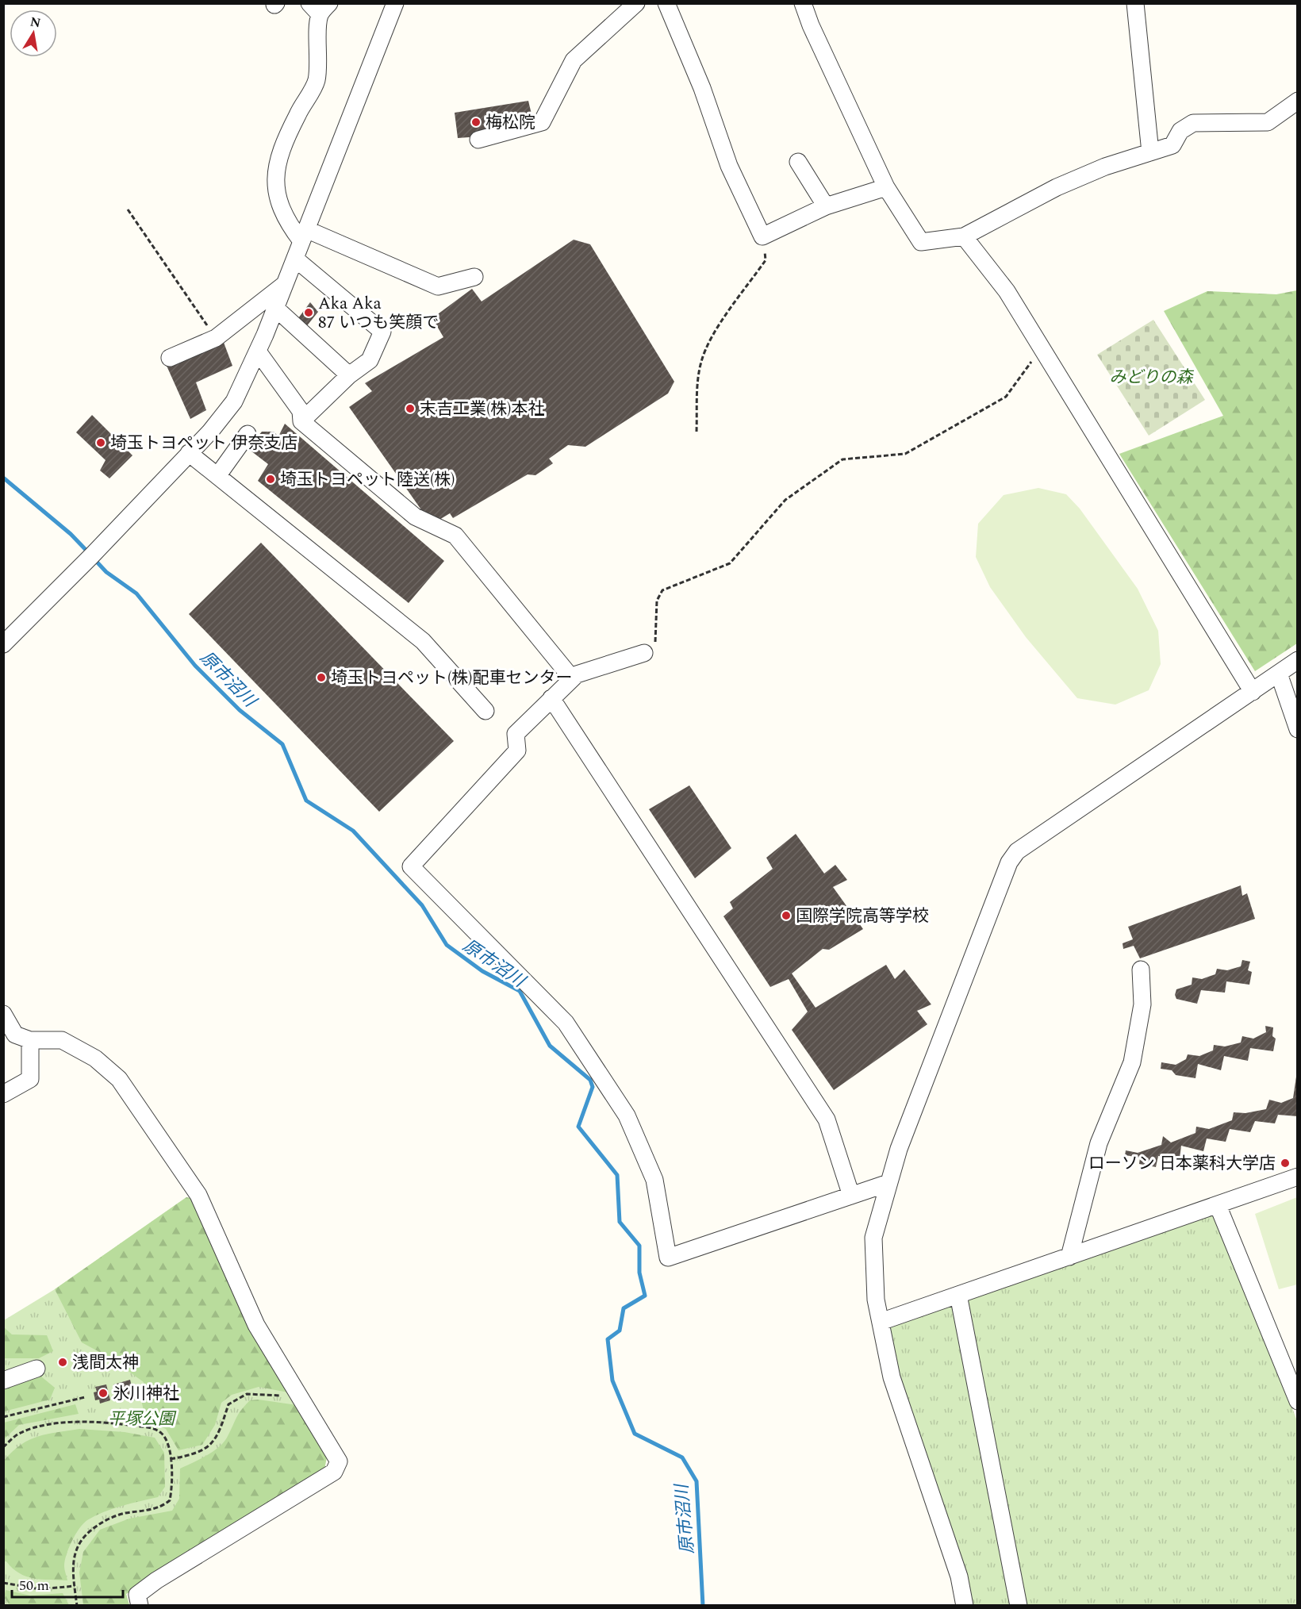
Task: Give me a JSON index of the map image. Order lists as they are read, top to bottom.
{
  "water": ["原市沼川"],
  "parks": ["みどりの森", "平塚公園"],
  "places": [
    "梅松院",
    "Aka Aka 87 いつも笑顔で",
    "末吉工業(株)本社",
    "埼玉トヨペット 伊奈支店",
    "埼玉トヨペット陸送(株)",
    "埼玉トヨペット(株)配車センター",
    "国際学院高等学校",
    "ローソン 日本薬科大学店",
    "浅間太神",
    "氷川神社"
  ],
  "scale_bar": "50 m",
  "north": "top"
}
